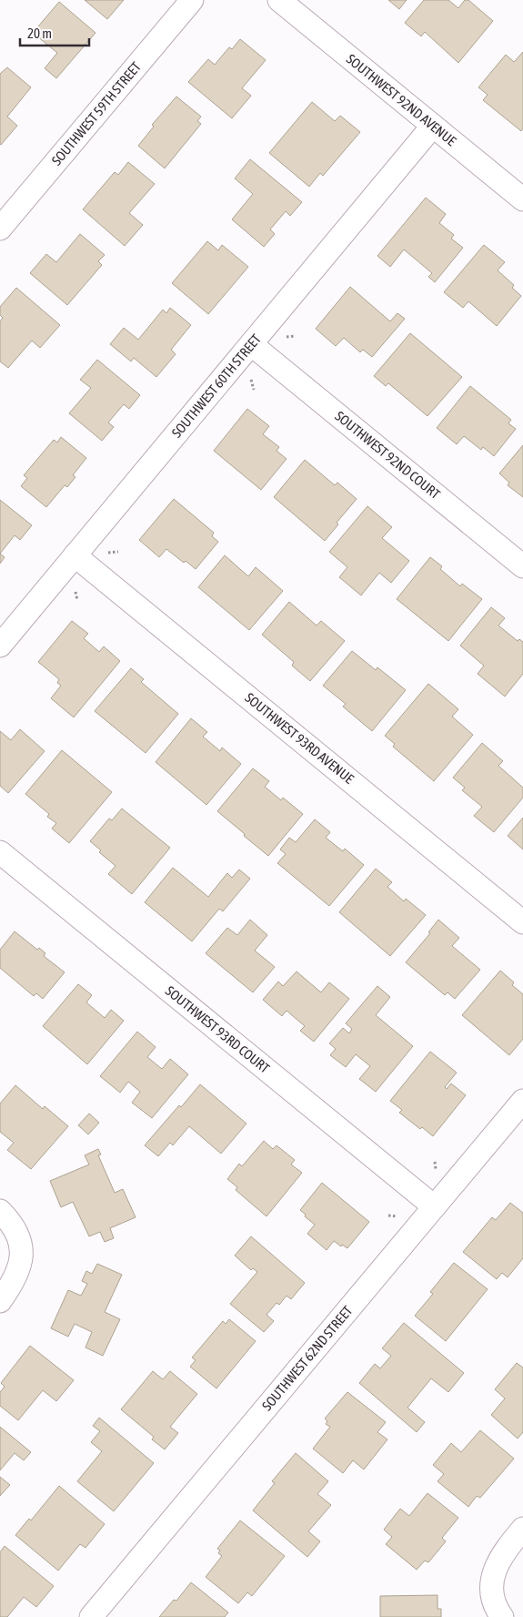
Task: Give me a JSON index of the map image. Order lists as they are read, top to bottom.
{
  "streets": {
    "street": [
      "SOUTHWEST 92ND AVENUE",
      "SOUTHWEST 59TH STREET",
      "SOUTHWEST 60TH STREET",
      "SOUTHWEST 92ND COURT",
      "SOUTHWEST 93RD AVENUE",
      "SOUTHWEST 93RD COURT",
      "SOUTHWEST 62ND STREET"
    ]
  },
  "crossings": [
    ["SOUTHWEST 92ND AVENUE", "SOUTHWEST 60TH STREET"],
    ["SOUTHWEST 60TH STREET", "SOUTHWEST 92ND COURT"],
    ["SOUTHWEST 60TH STREET", "SOUTHWEST 93RD AVENUE"],
    ["SOUTHWEST 93RD COURT", "SOUTHWEST 62ND STREET"]
  ],
  "scale_bar": "20 m"
}
